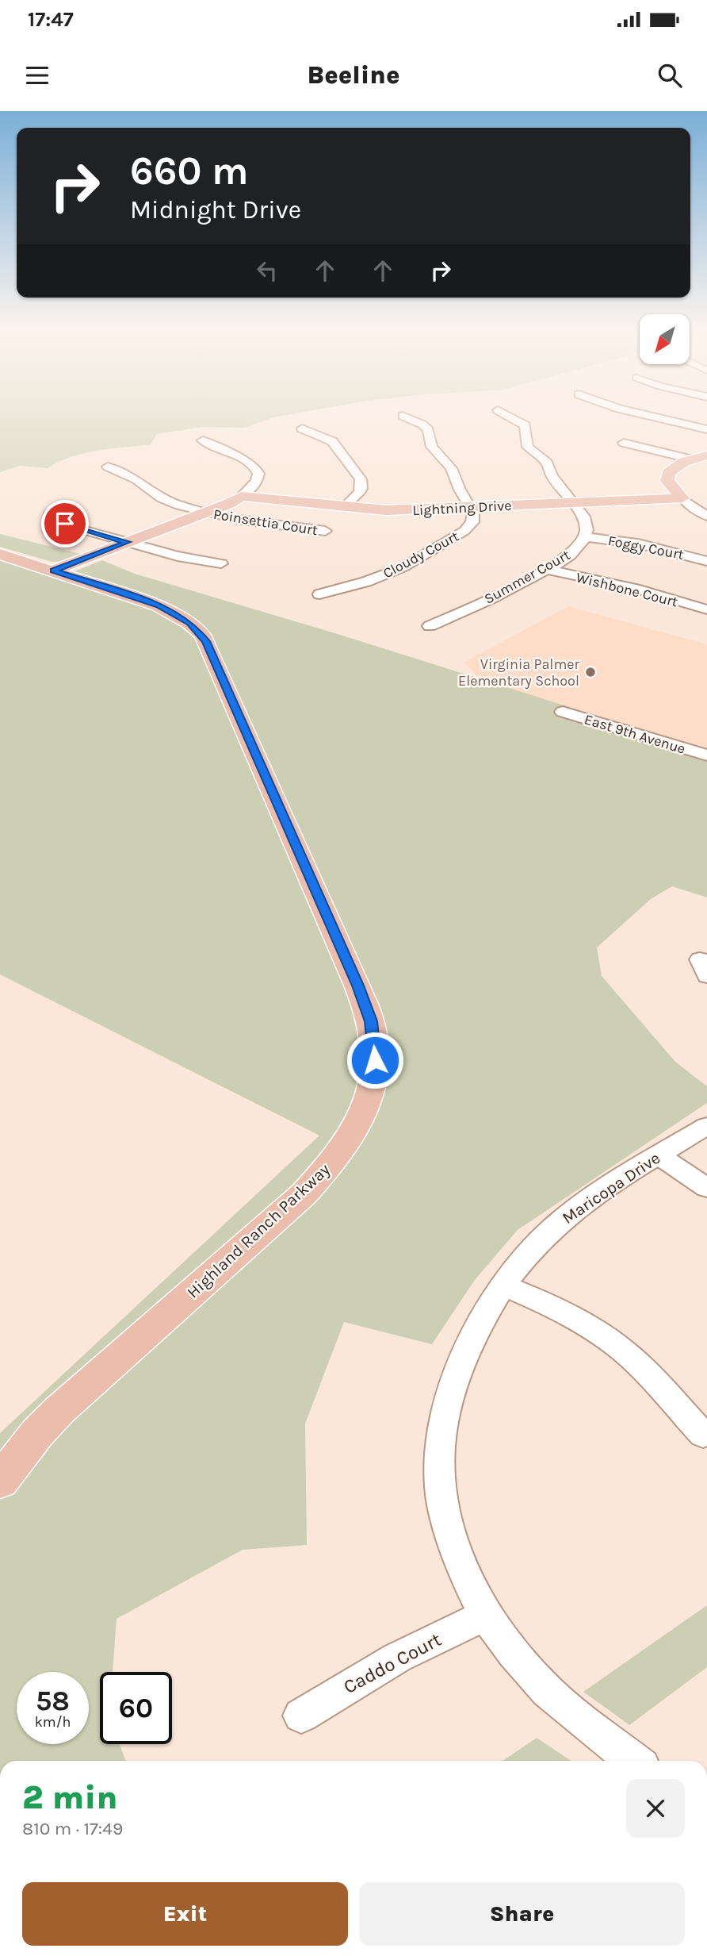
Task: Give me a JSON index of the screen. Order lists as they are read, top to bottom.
{
  "streets": {
    "main road": ["Lightning Drive", "Highland Ranch Parkway"],
    "street": [
      "Poinsettia Court",
      "Foggy Court",
      "Cloudy Court",
      "Summer Court",
      "Wishbone Court",
      "East 9th Avenue",
      "Maricopa Drive",
      "Caddo Court"
    ]
  },
  "crossings": [
    ["Lightning Drive", "Cloudy Court"],
    ["Lightning Drive", "Summer Court"],
    ["Foggy Court", "Summer Court"],
    ["Summer Court", "Wishbone Court"],
    ["Maricopa Drive", "Caddo Court"]
  ],
  "places": ["Virginia Palmer Elementary School"],
  "north": "bottom left",
  "page": {
    "status": "17:47",
    "header": "Beeline",
    "turn": ["660 m", "Midnight Drive"],
    "speed": "58 km/h",
    "limit": "60",
    "heading": ["2 min", "810 m · 17:49"],
    "buttons": ["Exit", "Share"]
  }
}
